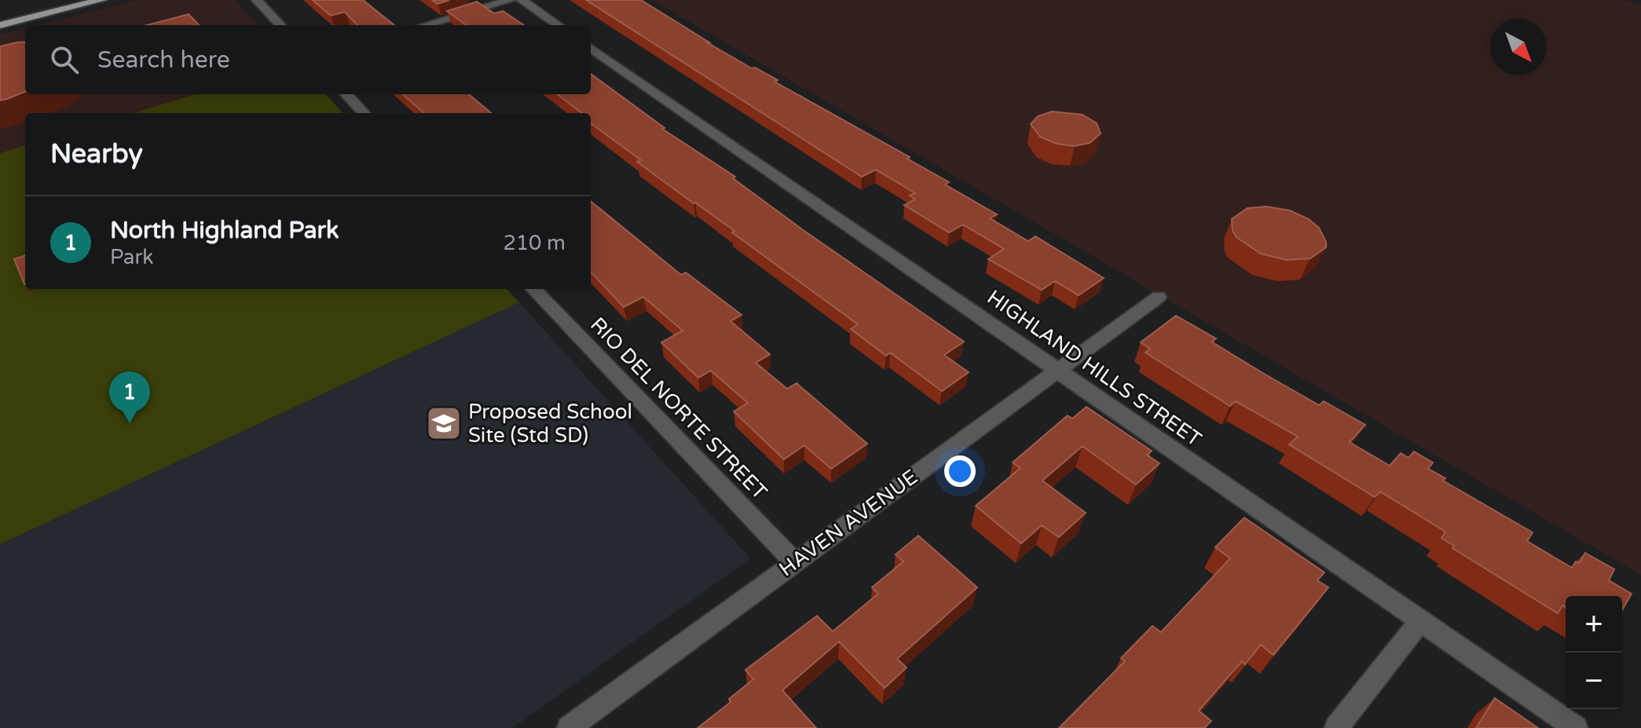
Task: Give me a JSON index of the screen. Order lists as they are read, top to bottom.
{
  "streets": {
    "street": ["HIGHLAND HILLS STREET", "RIO DEL NORTE STREET", "HAVEN AVENUE"]
  },
  "crossings": [
    ["HIGHLAND HILLS STREET", "HAVEN AVENUE"],
    ["RIO DEL NORTE STREET", "HAVEN AVENUE"]
  ],
  "places": {
    "school or university": ["Proposed School Site (Std SD)"]
  },
  "north": "bottom right",
  "page": {
    "search": "Search here",
    "heading": "Nearby",
    "list": [
      {
        "mark": "1",
        "name": "North Highland Park",
        "note": "Park",
        "value": "210 m"
      }
    ],
    "pins": "1",
    "map_buttons": ["+", "−"]
  }
}
